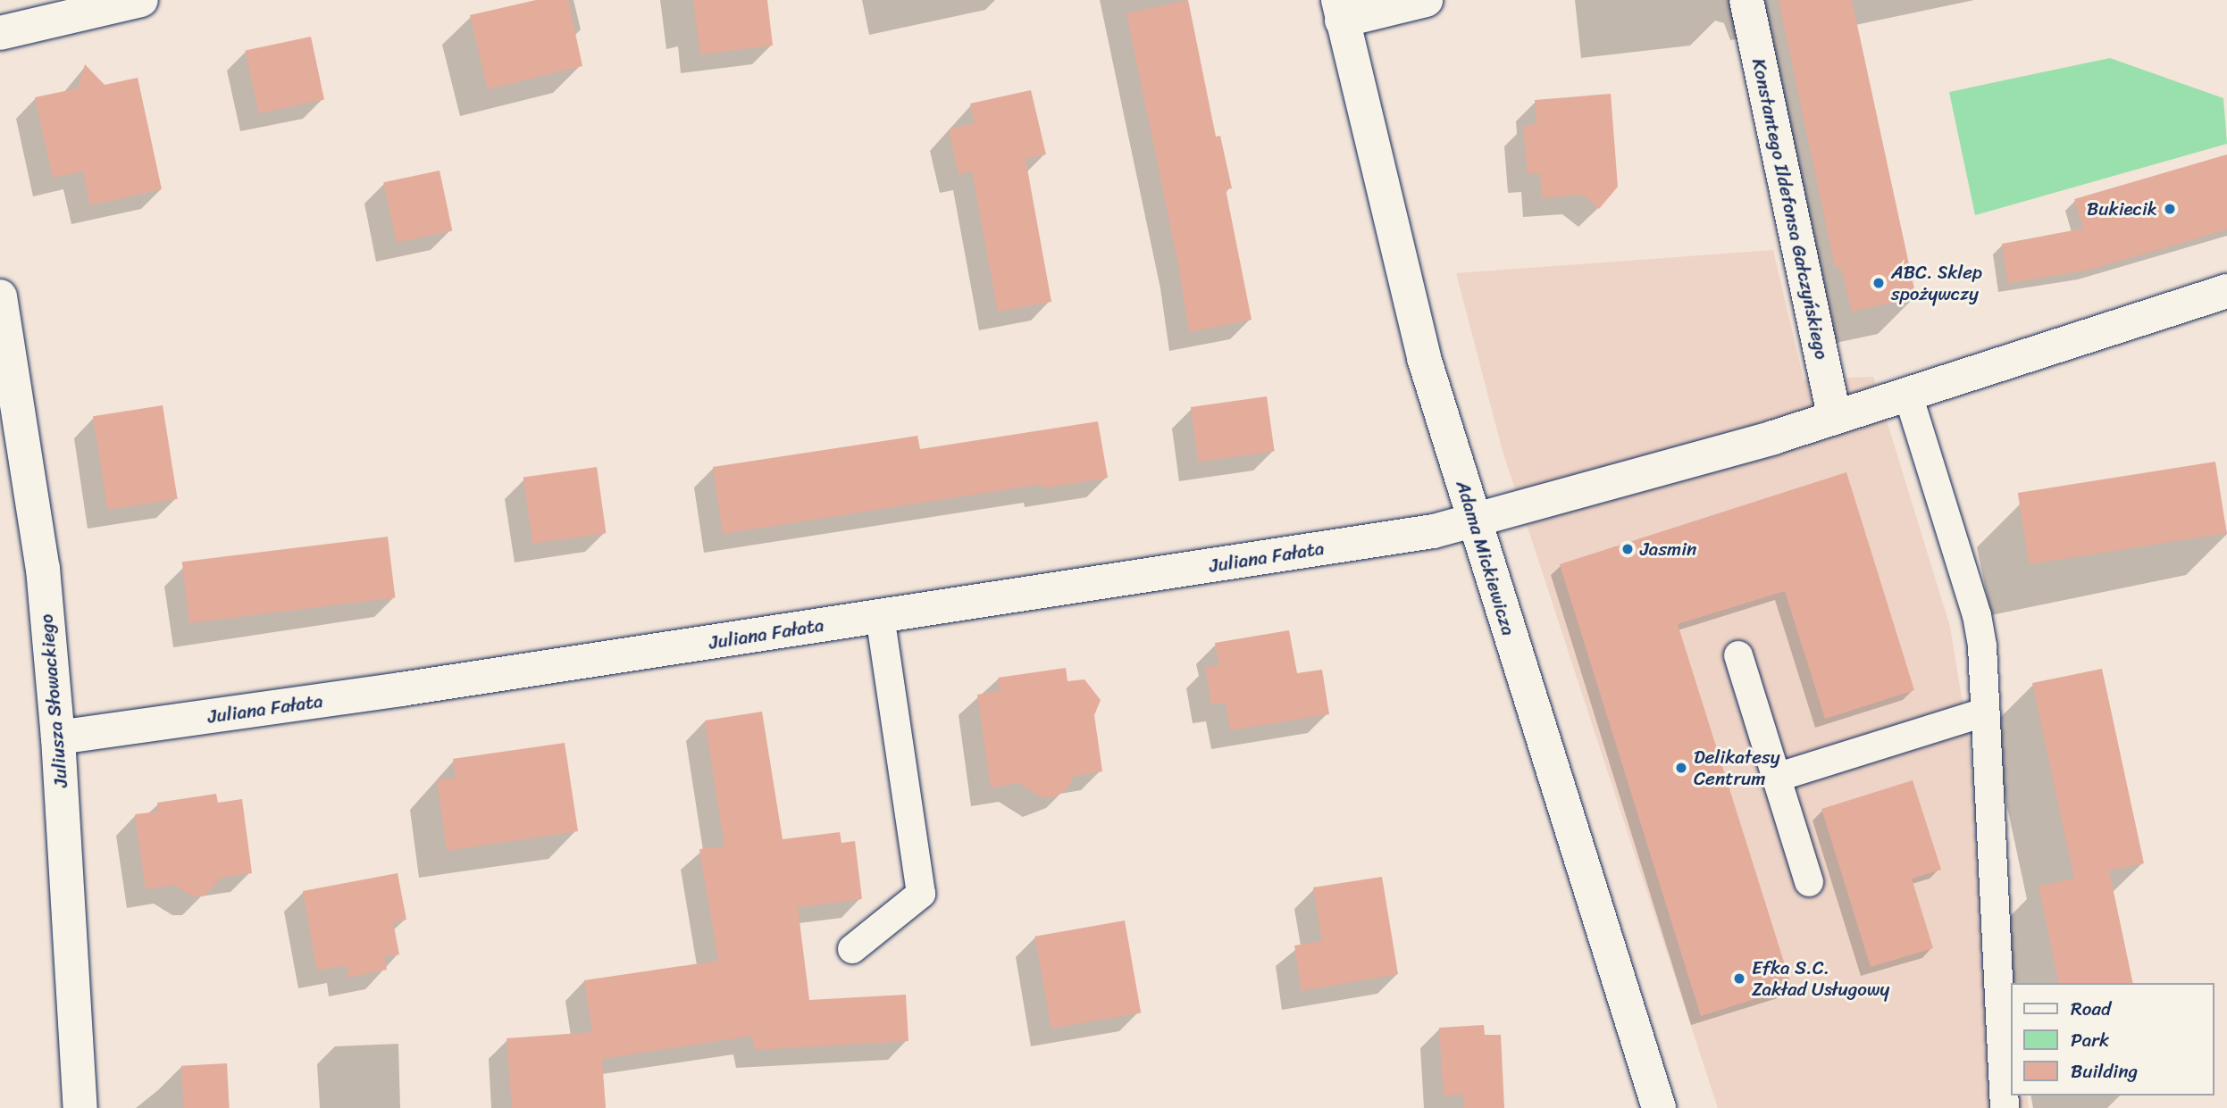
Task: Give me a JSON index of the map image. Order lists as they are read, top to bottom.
{
  "streets": {
    "street": [
      "Konstantego Ildefonsa Gałczyńskiego",
      "Juliana Fałata",
      "Adama Mickiewicza",
      "Juliusza Słowackiego"
    ]
  },
  "crossings": [
    ["Juliana Fałata", "Adama Mickiewicza"],
    ["Juliana Fałata", "Juliusza Słowackiego"]
  ],
  "places": [
    "Bukiecik",
    "ABC. Sklep spożywczy",
    "Jasmin",
    "Delikatesy Centrum",
    "Efka S.C. Zakład Usługowy"
  ],
  "legend": ["Road", "Park", "Building"]
}
